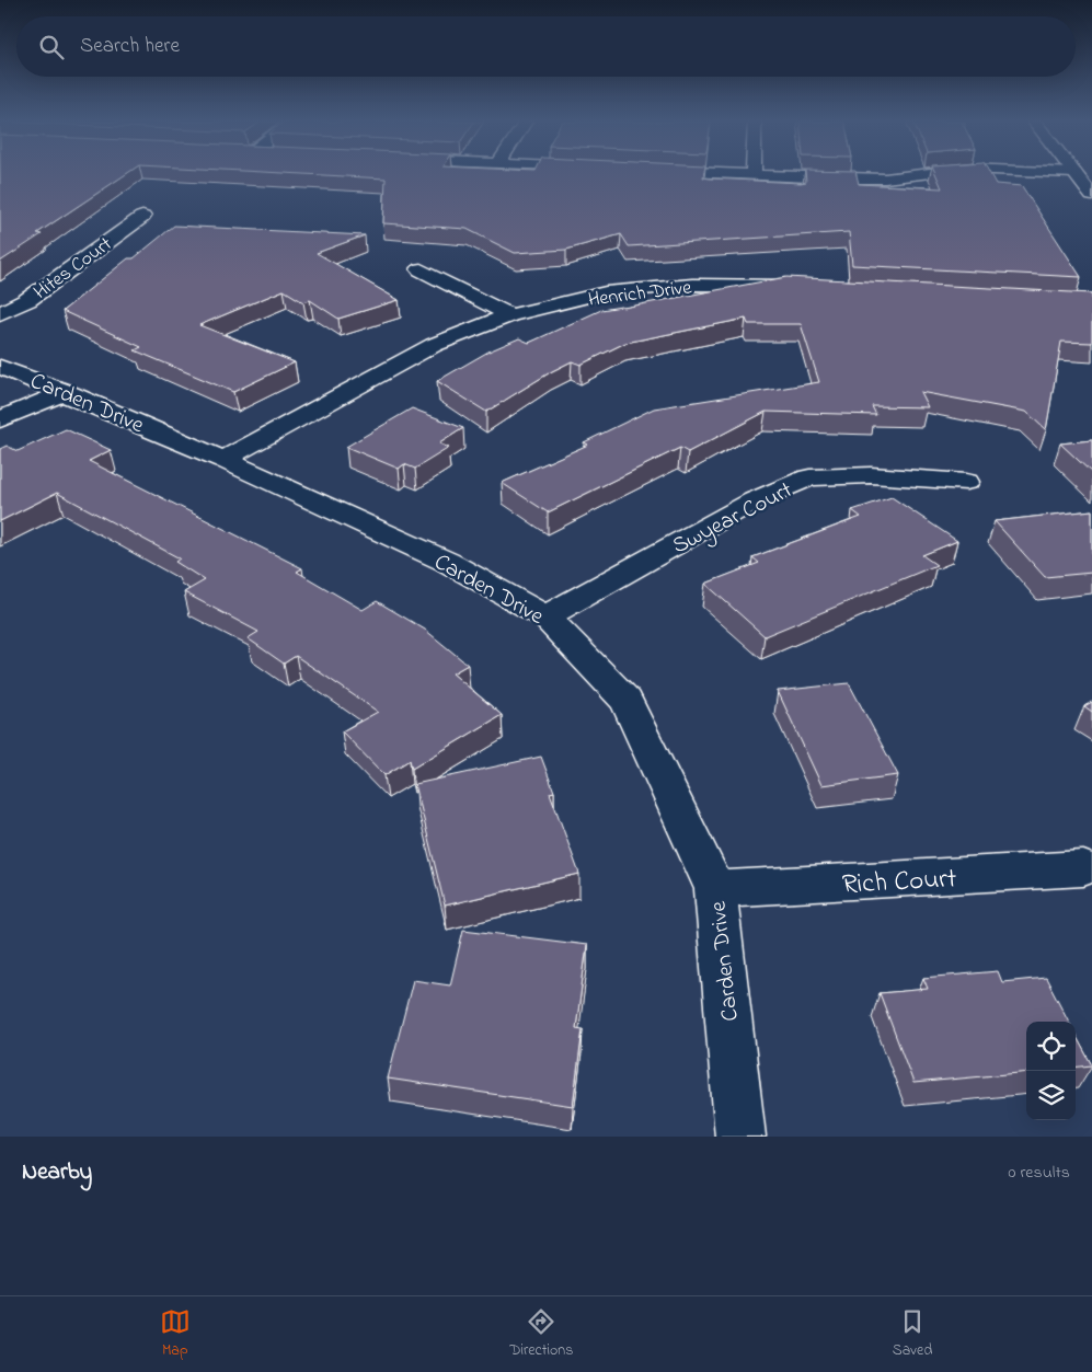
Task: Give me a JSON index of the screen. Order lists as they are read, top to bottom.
{
  "streets": {
    "street": [
      "Hites Court",
      "Henrich Drive",
      "Carden Drive",
      "Swyear Court",
      "Rich Court"
    ]
  },
  "crossings": [
    ["Henrich Drive", "Carden Drive"],
    ["Carden Drive", "Swyear Court"],
    ["Carden Drive", "Rich Court"]
  ],
  "page": {
    "search": "Search here",
    "heading": ["Nearby", "0 results"],
    "nav": ["Map", "Directions", "Saved"]
  }
}
